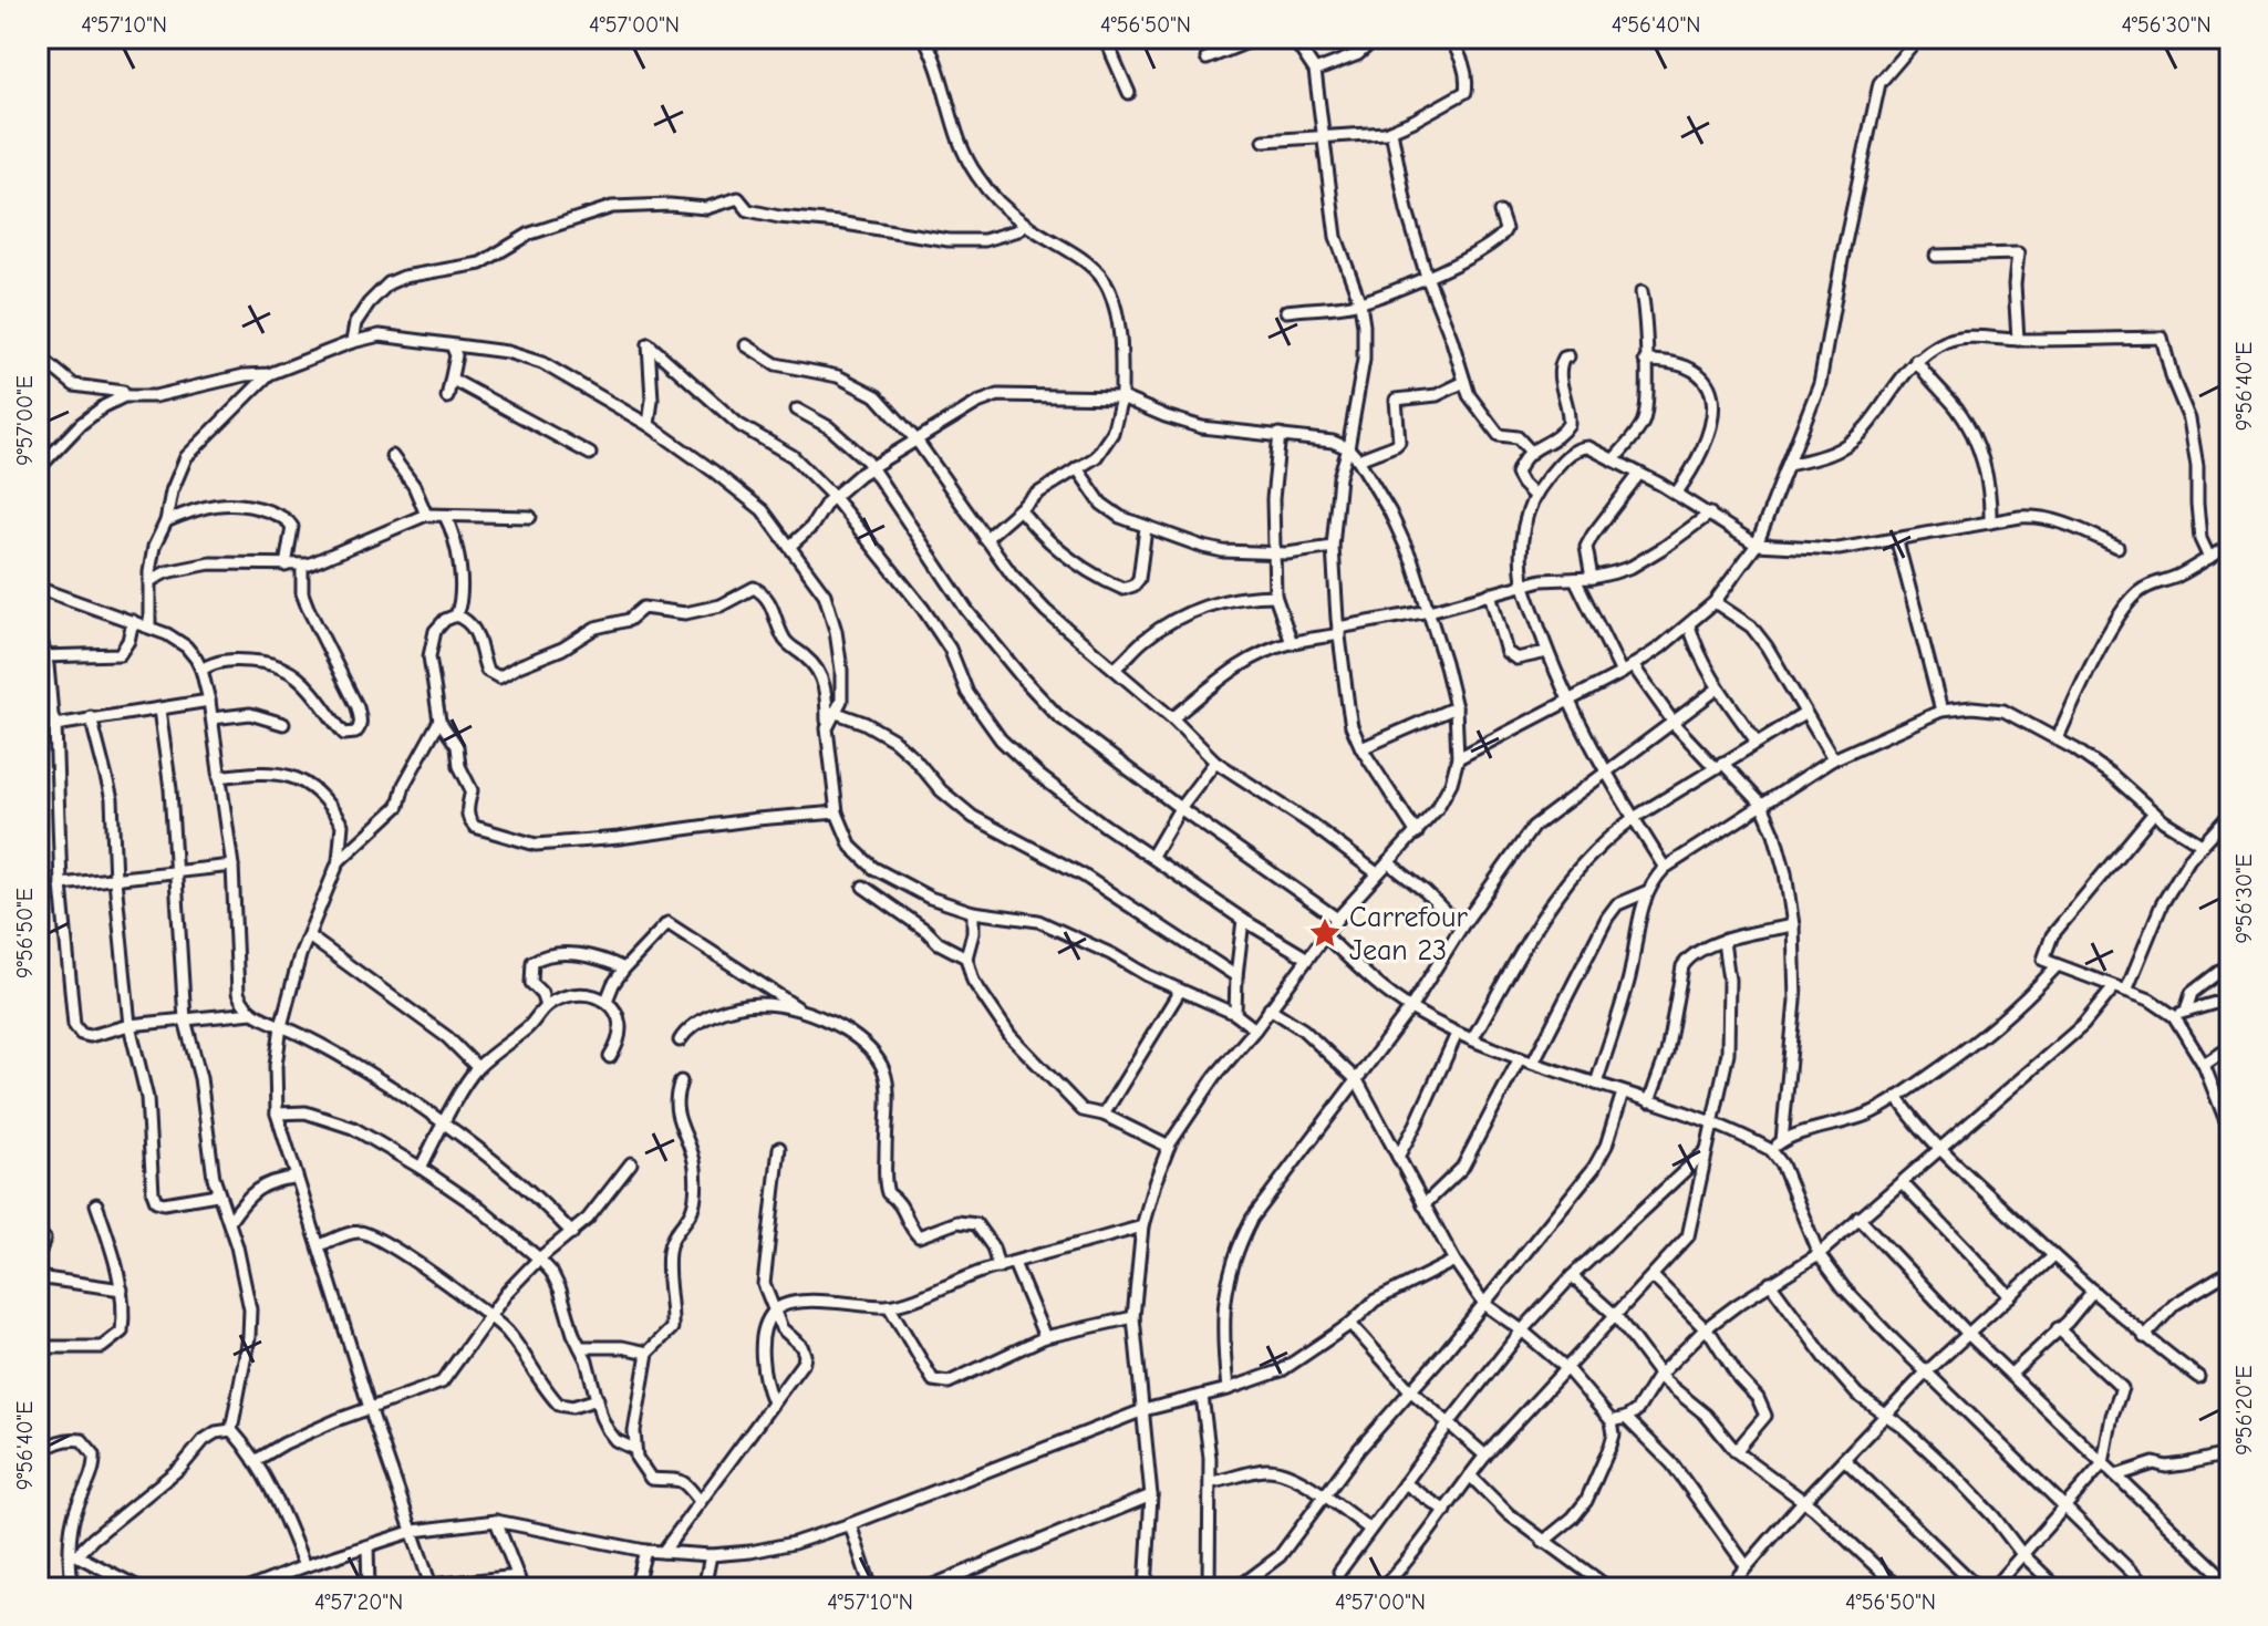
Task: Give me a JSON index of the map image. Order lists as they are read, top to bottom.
{
  "places": {
    "place": ["Carrefour Jean 23"]
  },
  "coordinates": [
    "4°57'10\"N",
    "4°57'00\"N",
    "4°56'50\"N",
    "4°56'40\"N",
    "4°56'30\"N",
    "9°56'40\"E",
    "9°57'00\"E",
    "9°56'30\"E",
    "9°56'50\"E",
    "9°56'20\"E",
    "4°57'20\"N"
  ]
}
